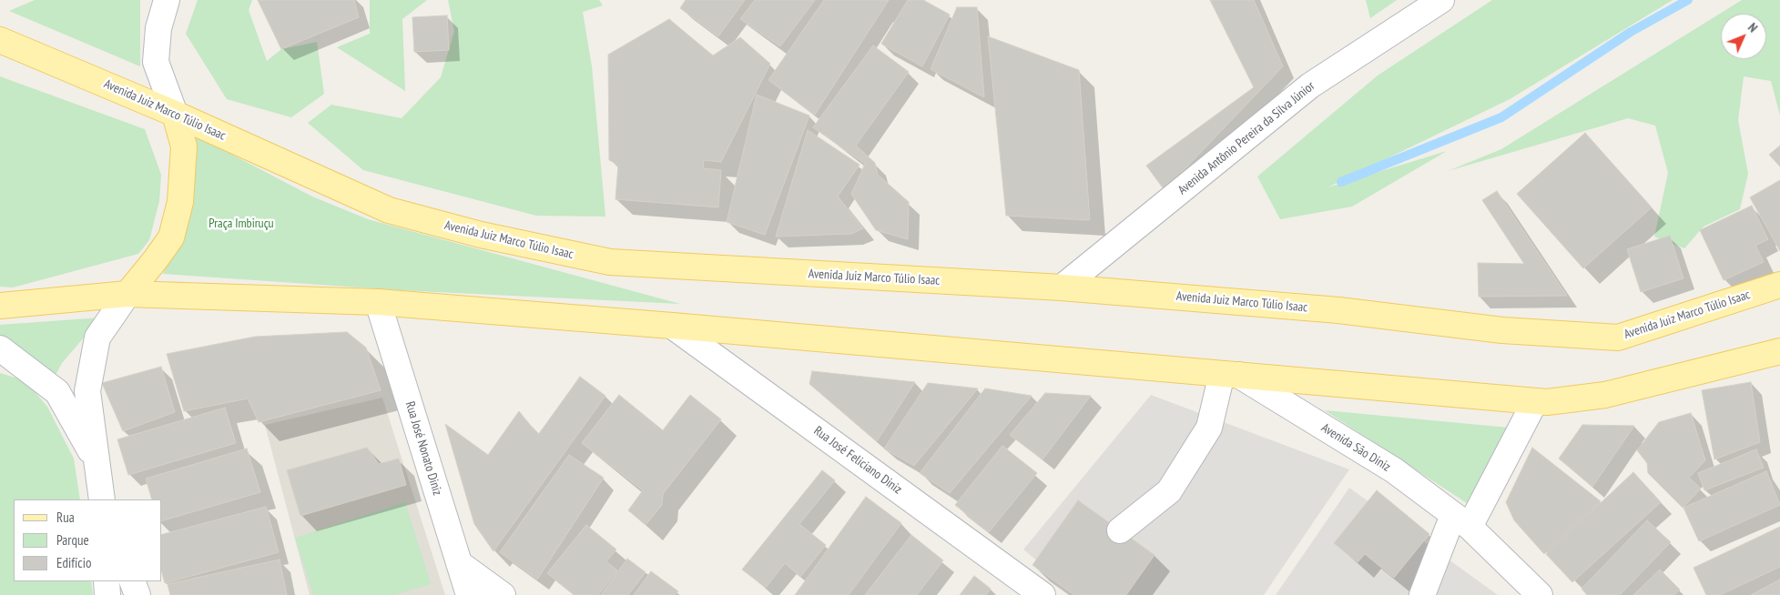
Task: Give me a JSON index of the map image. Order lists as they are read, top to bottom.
{
  "streets": {
    "main road": ["Avenida Juiz Marco Túlio Isaac"],
    "street": [
      "Avenida Antônio Pereira da Silva Júnior",
      "Avenida São Diniz",
      "Rua José Nonato Diniz",
      "Rua José Feliciano Diniz"
    ]
  },
  "crossings": [
    ["Avenida Juiz Marco Túlio Isaac", "Avenida Antônio Pereira da Silva Júnior"]
  ],
  "parks": ["Praça Imbiruçu"],
  "legend": ["Rua", "Parque", "Edifício"],
  "north": "top right"
}
